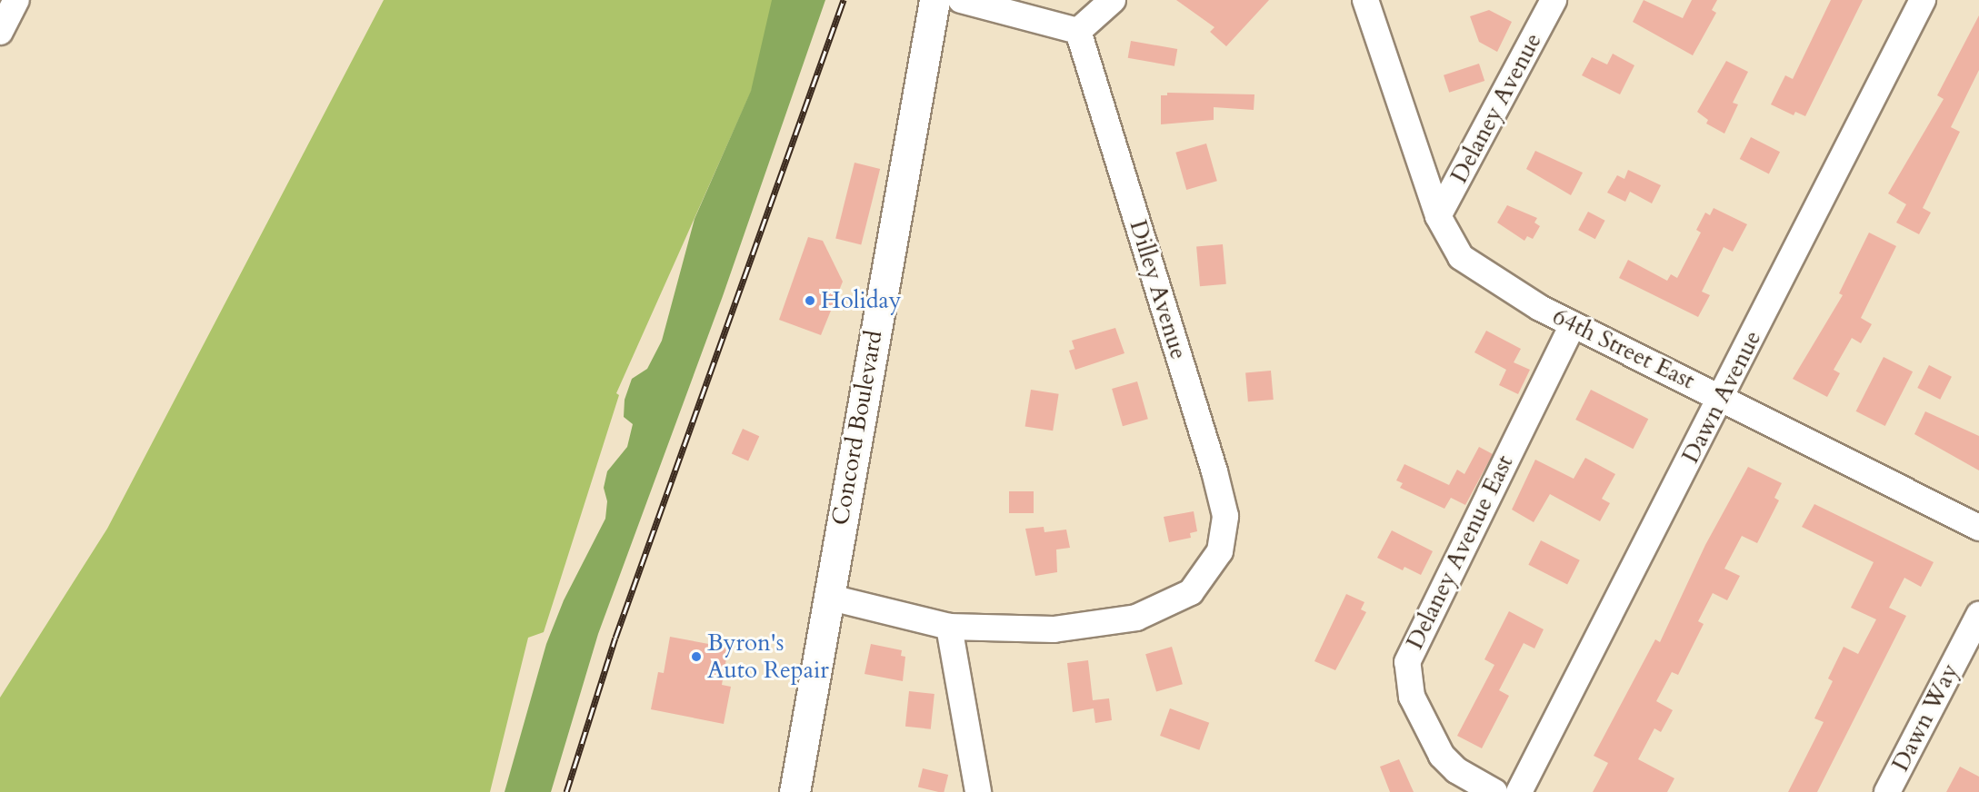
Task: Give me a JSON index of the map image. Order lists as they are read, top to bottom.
{
  "streets": {
    "main road": ["Concord Boulevard"],
    "street": [
      "Delaney Avenue",
      "Dilley Avenue",
      "64th Street East",
      "Dawn Avenue",
      "Delaney Avenue East",
      "Dawn Way"
    ]
  },
  "crossings": [
    ["Delaney Avenue", "64th Street East"],
    ["64th Street East", "Dawn Avenue"],
    ["64th Street East", "Delaney Avenue East"]
  ],
  "places": ["Holiday", "Byron's Auto Repair"]
}
